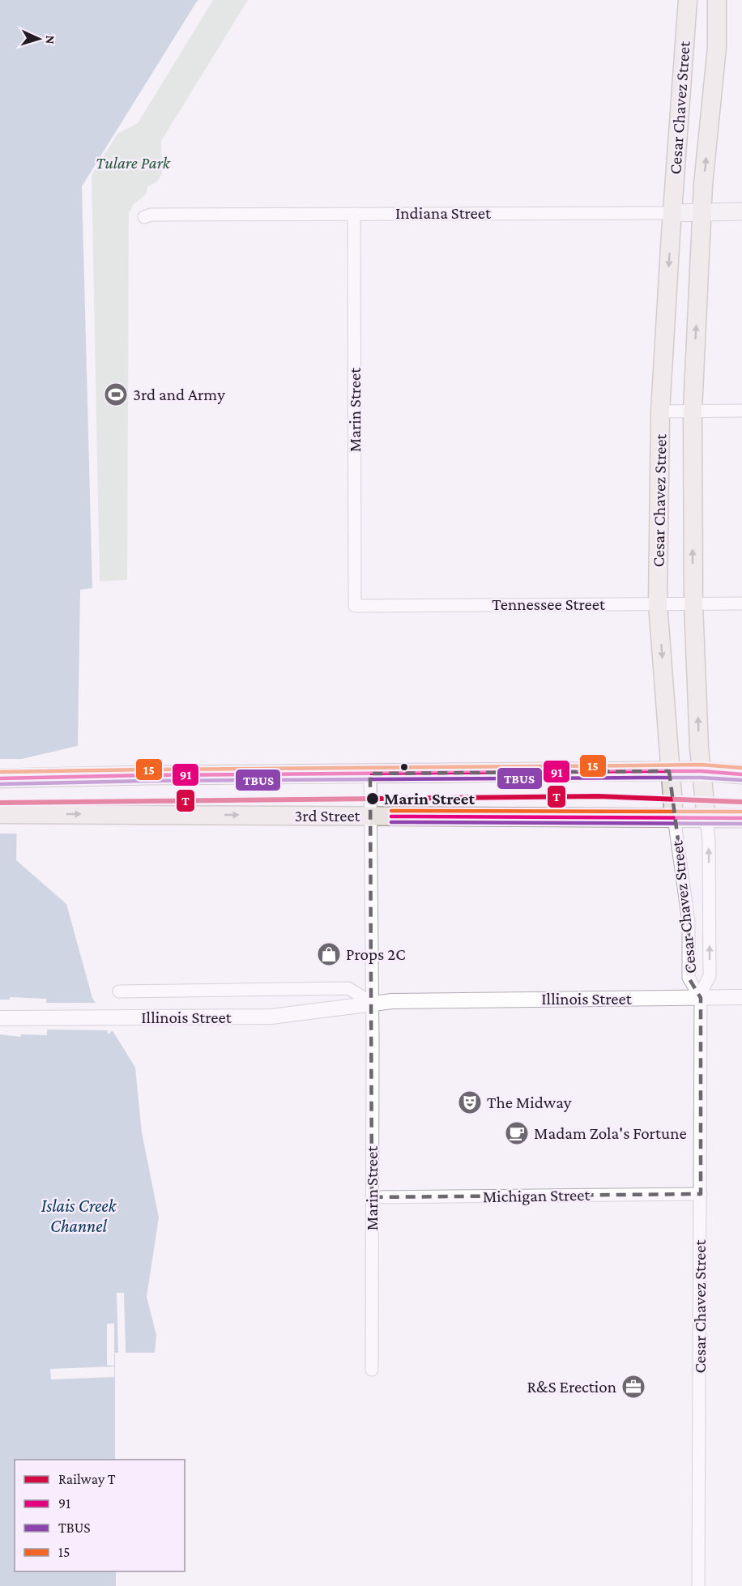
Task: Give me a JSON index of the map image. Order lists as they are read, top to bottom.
{
  "streets": {
    "main road": ["Cesar Chavez Street", "Indiana Street", "3rd Street"],
    "street": [
      "Marin Street",
      "Tennessee Street",
      "Illinois Street",
      "Michigan Street"
    ]
  },
  "crossings": [
    ["Cesar Chavez Street", "Indiana Street"],
    ["Cesar Chavez Street", "Tennessee Street"],
    ["Cesar Chavez Street", "3rd Street"],
    ["Cesar Chavez Street", "Illinois Street"],
    ["Cesar Chavez Street", "Michigan Street"],
    ["Indiana Street", "Marin Street"],
    ["Marin Street", "Tennessee Street"],
    ["Marin Street", "3rd Street"],
    ["Marin Street", "Illinois Street"],
    ["Marin Street", "Michigan Street"]
  ],
  "water": ["Islais Creek Channel"],
  "parks": ["Tulare Park"],
  "places": {
    "sports": ["3rd and Army"],
    "other": ["Marin Street"],
    "shop": ["Props 2C"],
    "theatre": ["The Midway"],
    "cafe": ["Madam Zola's Fortune"],
    "office": ["R&S Erection"]
  },
  "lines": [
    "transit line 15",
    "transit line 91",
    "transit line TBUS",
    "rail line T"
  ],
  "legend": [
    "Railway T",
    "91",
    "TBUS",
    "15"
  ],
  "north": "right"
}
